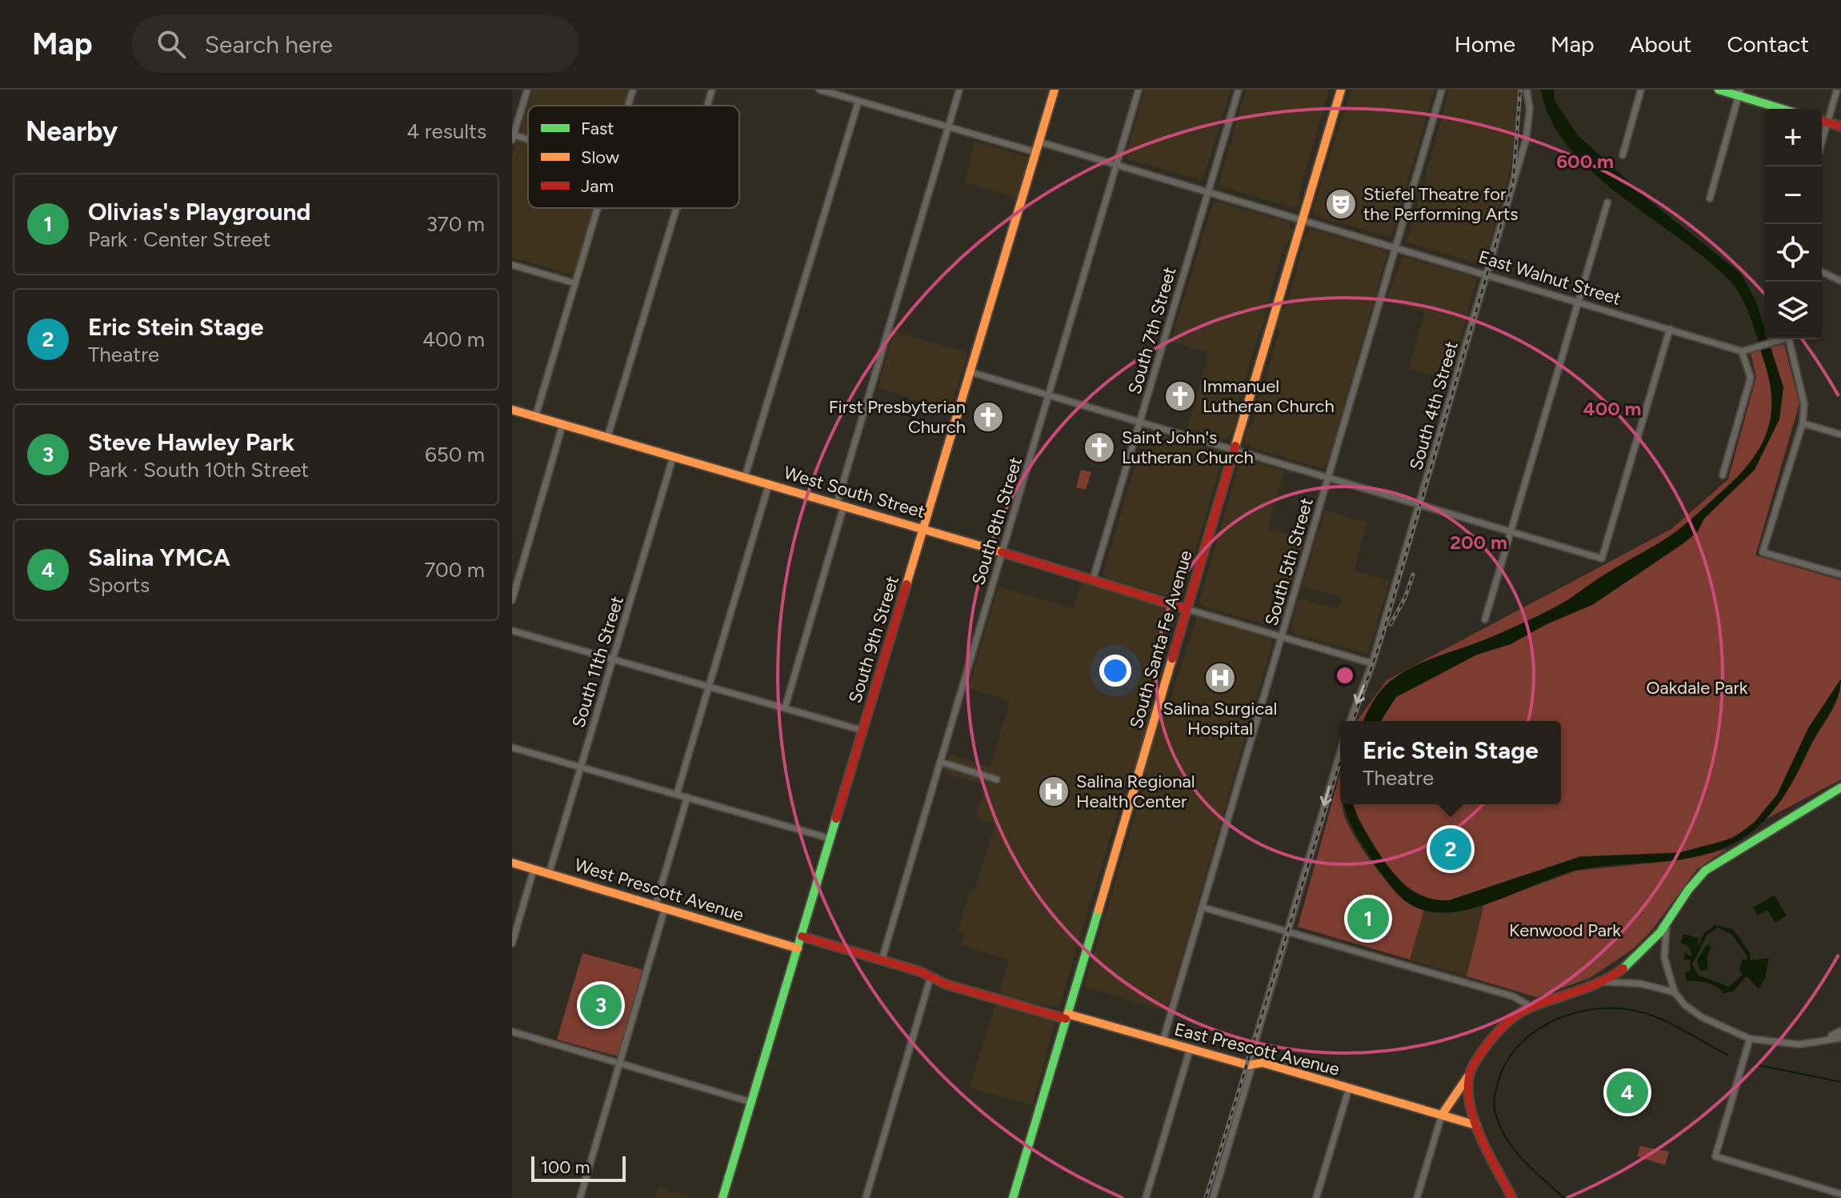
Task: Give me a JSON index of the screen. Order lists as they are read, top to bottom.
{
  "streets": {
    "street": [
      "East Walnut Street",
      "South 7th Street",
      "South 4th Street",
      "West South Street",
      "South 8th Street",
      "South 5th Street",
      "South 9th Street",
      "South Santa Fe Avenue",
      "South 11th Street",
      "West Prescott Avenue",
      "East Prescott Avenue"
    ]
  },
  "crossings": [
    ["East Walnut Street", "South 7th Street"],
    ["East Walnut Street", "South 4th Street"],
    ["East Walnut Street", "South 8th Street"],
    ["East Walnut Street", "South 5th Street"],
    ["East Walnut Street", "South 9th Street"],
    ["East Walnut Street", "South Santa Fe Avenue"],
    ["South 7th Street", "West South Street"],
    ["West South Street", "South 8th Street"],
    ["West South Street", "South 9th Street"],
    ["West South Street", "South Santa Fe Avenue"],
    ["West South Street", "South 11th Street"],
    ["South 5th Street", "East Prescott Avenue"],
    ["South 9th Street", "West Prescott Avenue"],
    ["South Santa Fe Avenue", "East Prescott Avenue"],
    ["South 11th Street", "West Prescott Avenue"]
  ],
  "parks": ["Oakdale Park", "Kenwood Park"],
  "places": {
    "theatre": ["Stiefel Theatre for the Performing Arts"],
    "church": ["Immanuel Lutheran Church", "First Presbyterian Church", "Saint John's Lutheran Church"],
    "hospital": ["Salina Surgical Hospital", "Salina Regional Health Center"]
  },
  "legend": ["Fast", "Slow", "Jam"],
  "scale_bar": "100 m",
  "page": {
    "header": "Map",
    "search": "Search here",
    "nav": [
      "Home",
      "Map",
      "About",
      "Contact"
    ],
    "heading": ["Nearby", "4 results"],
    "map_buttons": ["+", "−"],
    "list": [
      {
        "mark": "1",
        "name": "Olivias's Playground",
        "note": "Park · Center Street",
        "value": "370 m"
      },
      {
        "mark": "2",
        "name": "Eric Stein Stage",
        "note": "Theatre",
        "value": "400 m"
      },
      {
        "mark": "3",
        "name": "Steve Hawley Park",
        "note": "Park · South 10th Street",
        "value": "650 m"
      },
      {
        "mark": "4",
        "name": "Salina YMCA",
        "note": "Sports",
        "value": "700 m"
      }
    ],
    "popup": ["Eric Stein Stage", "Theatre"],
    "pins": [
      "2",
      "1",
      "3",
      "4"
    ],
    "scale": "100 m"
  },
  "rings": ["600 m", "400 m", "200 m"]
}
